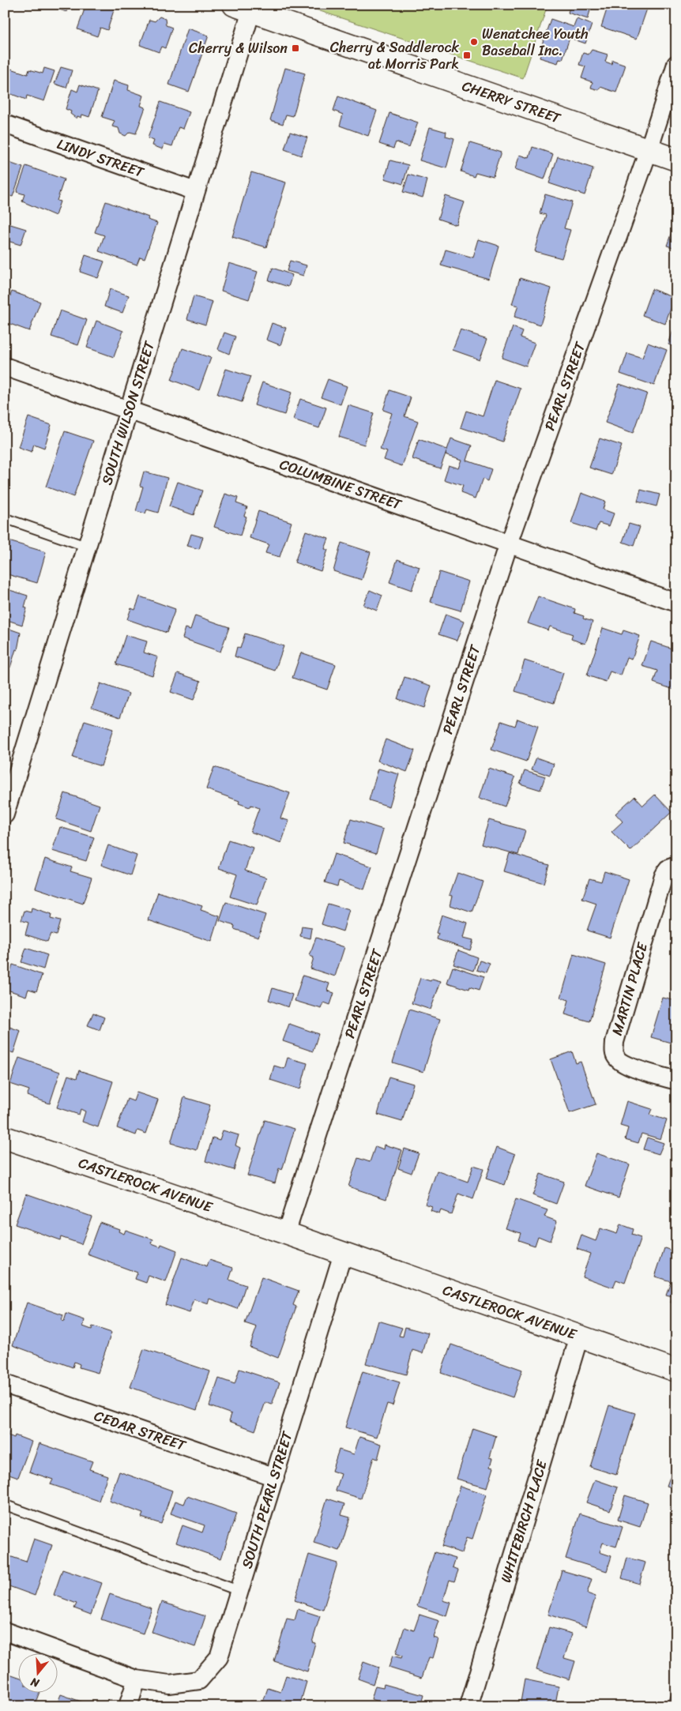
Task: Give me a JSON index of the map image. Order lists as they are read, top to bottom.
{
  "streets": {
    "street": [
      "CHERRY STREET",
      "LINDY STREET",
      "PEARL STREET",
      "SOUTH WILSON STREET",
      "COLUMBINE STREET",
      "MARTIN PLACE",
      "CASTLEROCK AVENUE",
      "CEDAR STREET",
      "SOUTH PEARL STREET",
      "WHITEBIRCH PLACE"
    ]
  },
  "crossings": [
    ["CHERRY STREET", "PEARL STREET"],
    ["CHERRY STREET", "SOUTH WILSON STREET"],
    ["LINDY STREET", "SOUTH WILSON STREET"],
    ["PEARL STREET", "COLUMBINE STREET"],
    ["PEARL STREET", "CASTLEROCK AVENUE"],
    ["SOUTH WILSON STREET", "COLUMBINE STREET"],
    ["CASTLEROCK AVENUE", "SOUTH PEARL STREET"],
    ["CASTLEROCK AVENUE", "WHITEBIRCH PLACE"],
    ["CEDAR STREET", "SOUTH PEARL STREET"]
  ],
  "places": {
    "other": ["Wenatchee Youth Baseball Inc."],
    "transit": ["Cherry & Wilson", "Cherry & Saddlerock at Morris Park"]
  },
  "north": "bottom"
}
